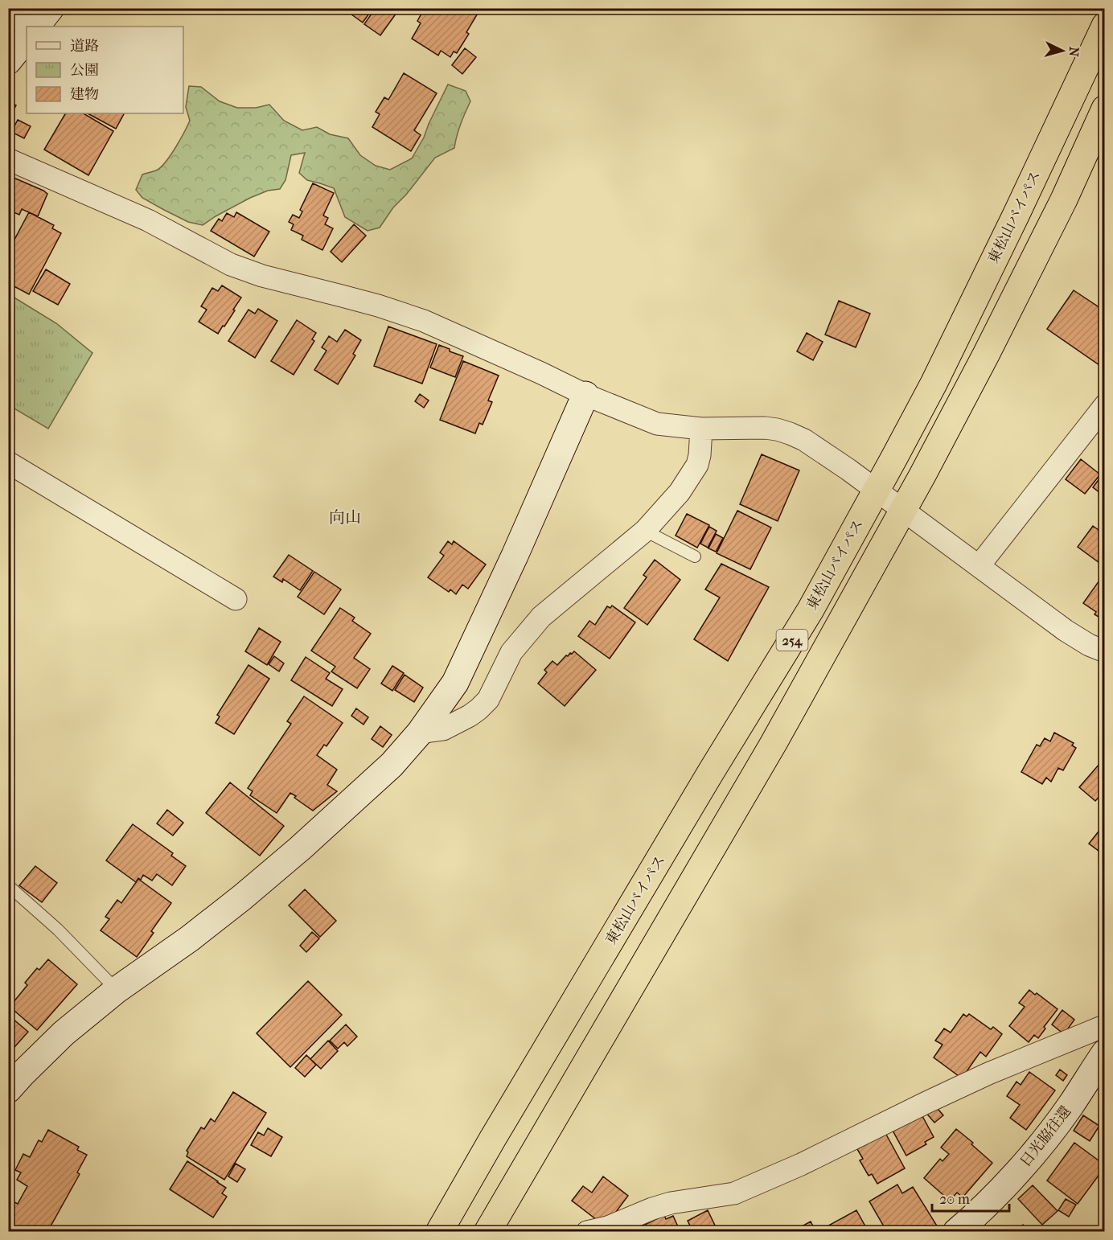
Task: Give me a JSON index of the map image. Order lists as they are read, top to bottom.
{
  "streets": {
    "highway": ["東松山バイパス", "254"],
    "street": ["日光脇往還"]
  },
  "districts": ["向山"],
  "legend": ["道路", "公園", "建物"],
  "scale_bar": "20 m",
  "north": "right"
}
